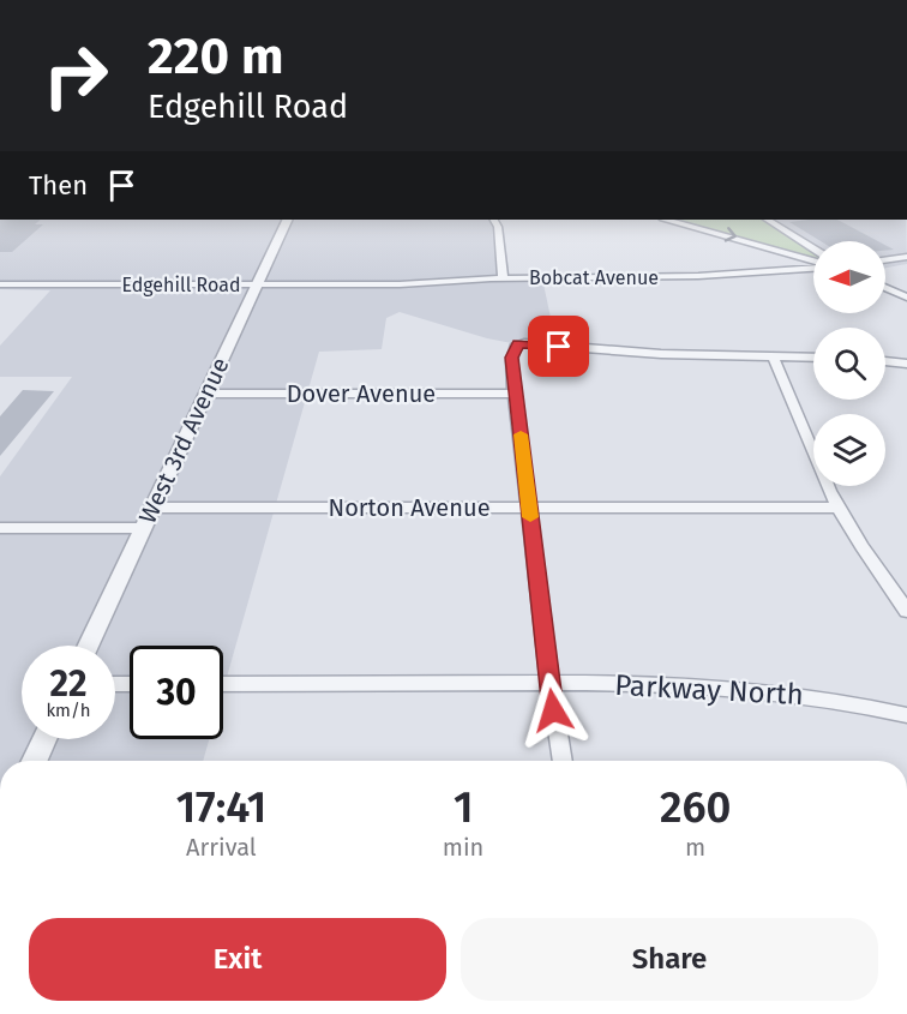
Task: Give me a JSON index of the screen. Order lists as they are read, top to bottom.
{
  "streets": {
    "street": [
      "Bobcat Avenue",
      "Edgehill Road",
      "Dover Avenue",
      "West 3rd Avenue",
      "Norton Avenue",
      "Parkway North"
    ]
  },
  "crossings": [
    ["Bobcat Avenue", "Edgehill Road"],
    ["Edgehill Road", "West 3rd Avenue"],
    ["Dover Avenue", "West 3rd Avenue"],
    ["West 3rd Avenue", "Norton Avenue"]
  ],
  "north": "left",
  "page": {
    "turn": ["220 m", "Edgehill Road"],
    "then": "Then",
    "speed": "22 km/h",
    "limit": "30",
    "eta": [
      "17:41",
      "Arrival",
      "1",
      "min",
      "260",
      "m"
    ],
    "buttons": ["Exit", "Share"]
  }
}
